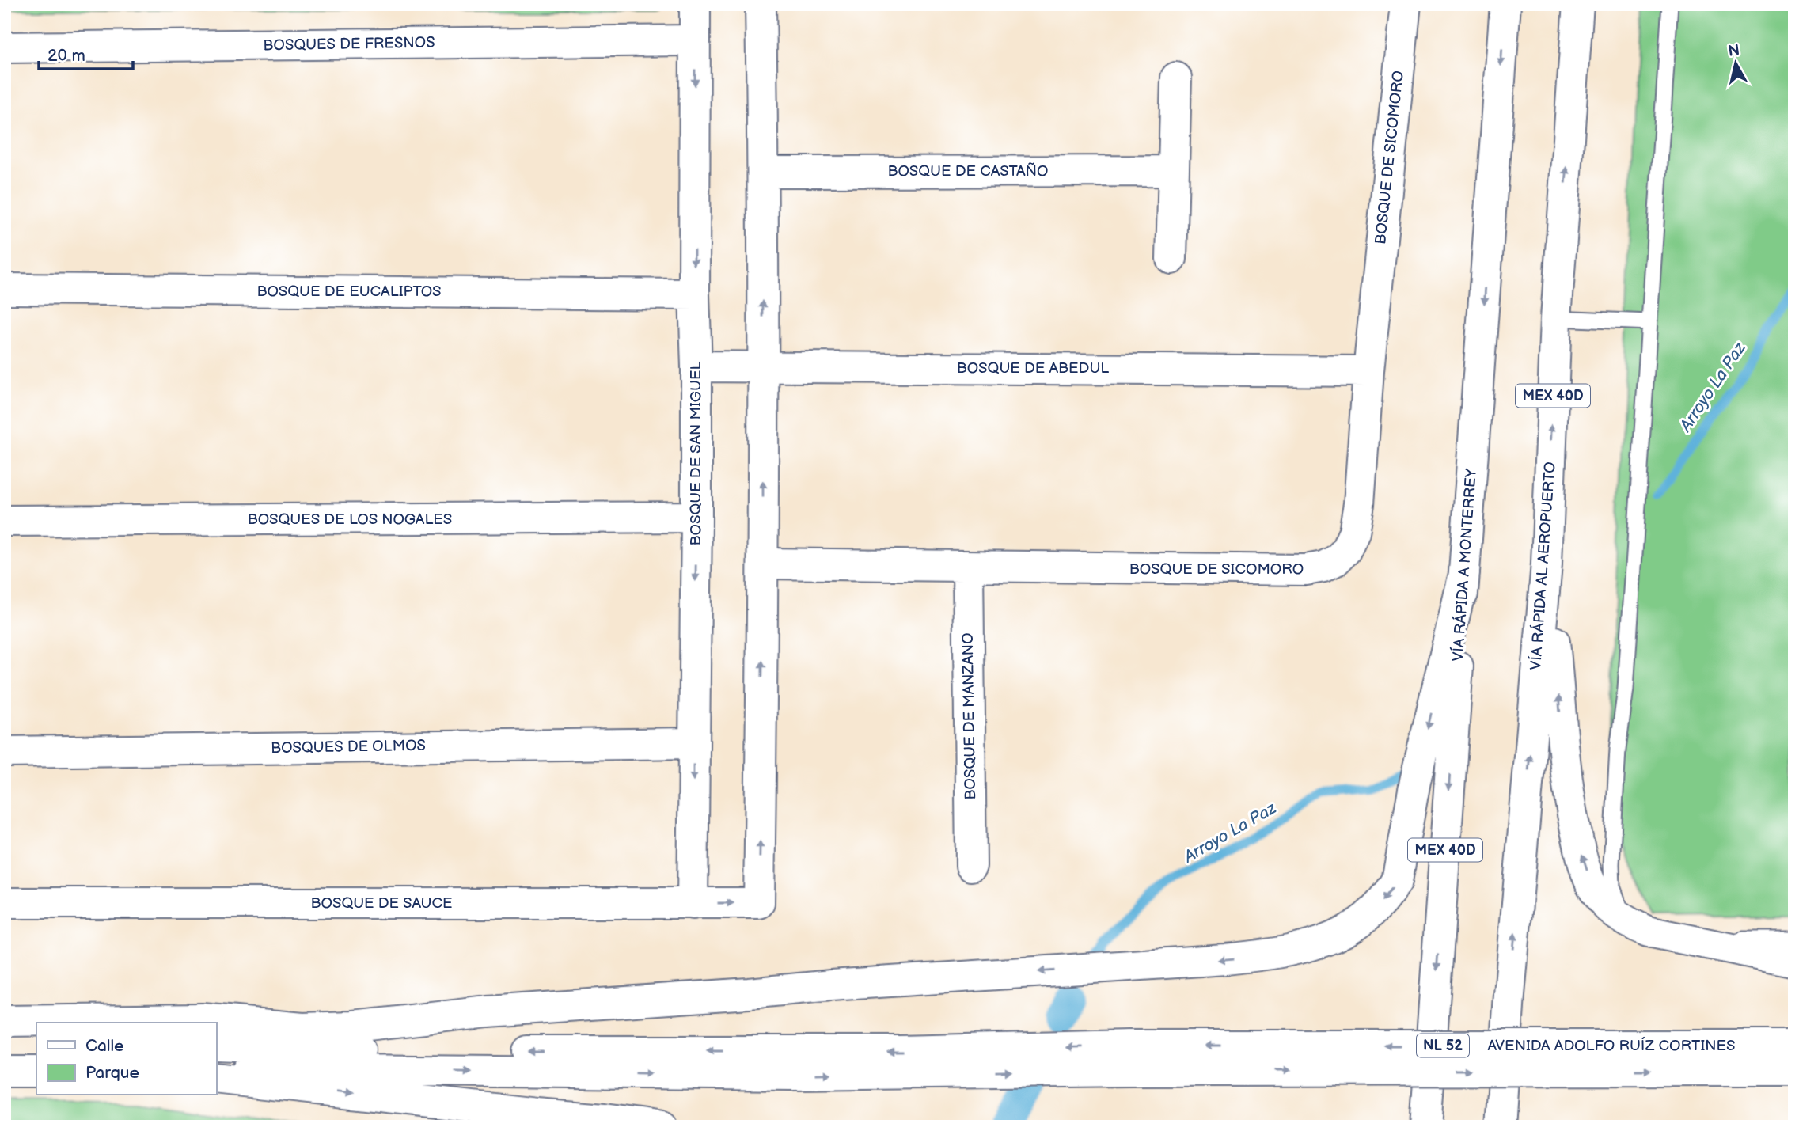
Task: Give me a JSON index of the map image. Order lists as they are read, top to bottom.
{
  "streets": {
    "main road": [
      "BOSQUES DE FRESNOS",
      "BOSQUE DE SICOMORO",
      "BOSQUE DE CASTAÑO",
      "BOSQUE DE EUCALIPTOS",
      "BOSQUE DE ABEDUL",
      "MEX 40D",
      "BOSQUE DE SAN MIGUEL",
      "BOSQUES DE LOS NOGALES",
      "VÍA RÁPIDA A MONTERREY",
      "VÍA RÁPIDA AL AEROPUERTO",
      "BOSQUE DE MANZANO",
      "BOSQUES DE OLMOS",
      "BOSQUE DE SAUCE",
      "NL 52",
      "AVENIDA ADOLFO RUÍZ CORTINES"
    ]
  },
  "crossings": [
    ["BOSQUES DE FRESNOS", "BOSQUE DE SAN MIGUEL"],
    ["BOSQUE DE SICOMORO", "BOSQUE DE ABEDUL"],
    ["BOSQUE DE SICOMORO", "BOSQUE DE MANZANO"],
    ["BOSQUE DE SICOMORO", "BOSQUE DE SAUCE"],
    ["BOSQUE DE EUCALIPTOS", "BOSQUE DE SAN MIGUEL"],
    ["BOSQUE DE ABEDUL", "BOSQUE DE SAN MIGUEL"],
    ["BOSQUE DE SAN MIGUEL", "BOSQUES DE LOS NOGALES"],
    ["BOSQUE DE SAN MIGUEL", "BOSQUES DE OLMOS"],
    ["BOSQUE DE SAN MIGUEL", "BOSQUE DE SAUCE"]
  ],
  "water": ["Arroyo La Paz"],
  "legend": ["Calle", "Parque"],
  "scale_bar": "20 m",
  "north": "top"
}
